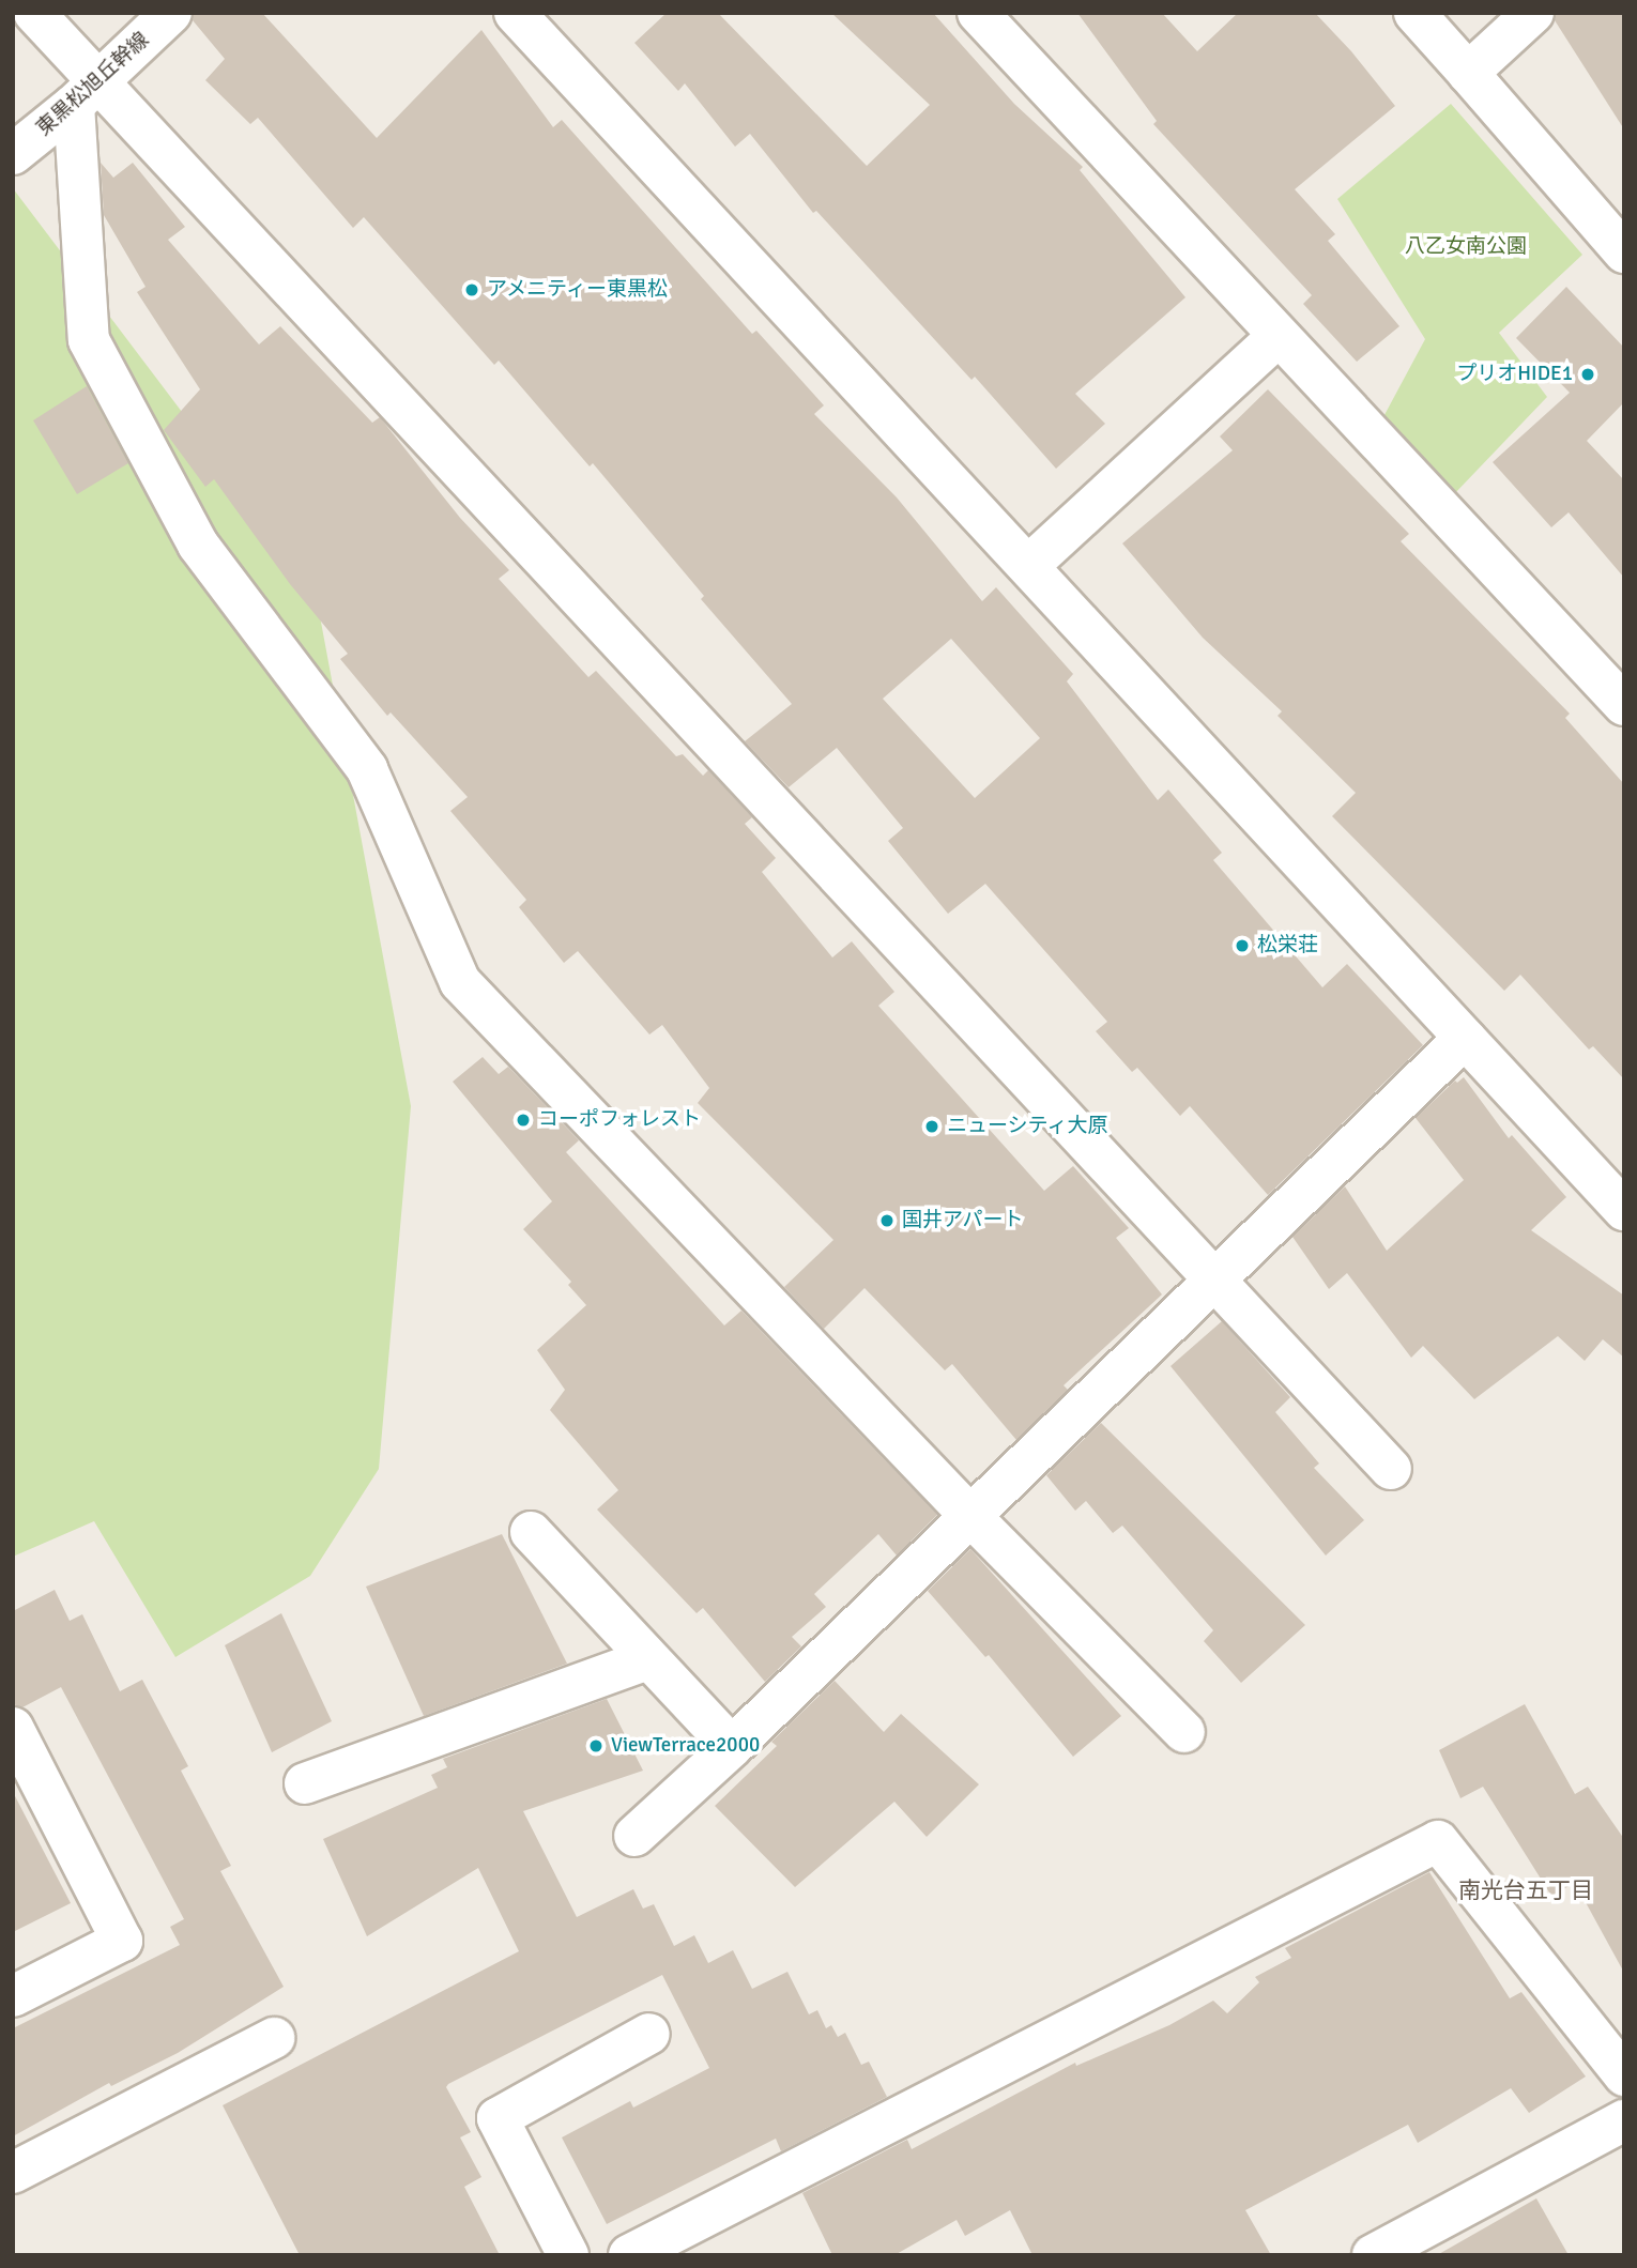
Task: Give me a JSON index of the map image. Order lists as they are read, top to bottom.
{
  "streets": {
    "street": ["東黒松旭丘幹線"]
  },
  "districts": ["南光台五丁目"],
  "parks": ["八乙女南公園"],
  "places": [
    "アメニティー東黒松",
    "プリオHIDE1",
    "松栄荘",
    "コーポフォレスト",
    "ニューシティ大原",
    "国井アパート",
    "ViewTerrace2000"
  ]
}
